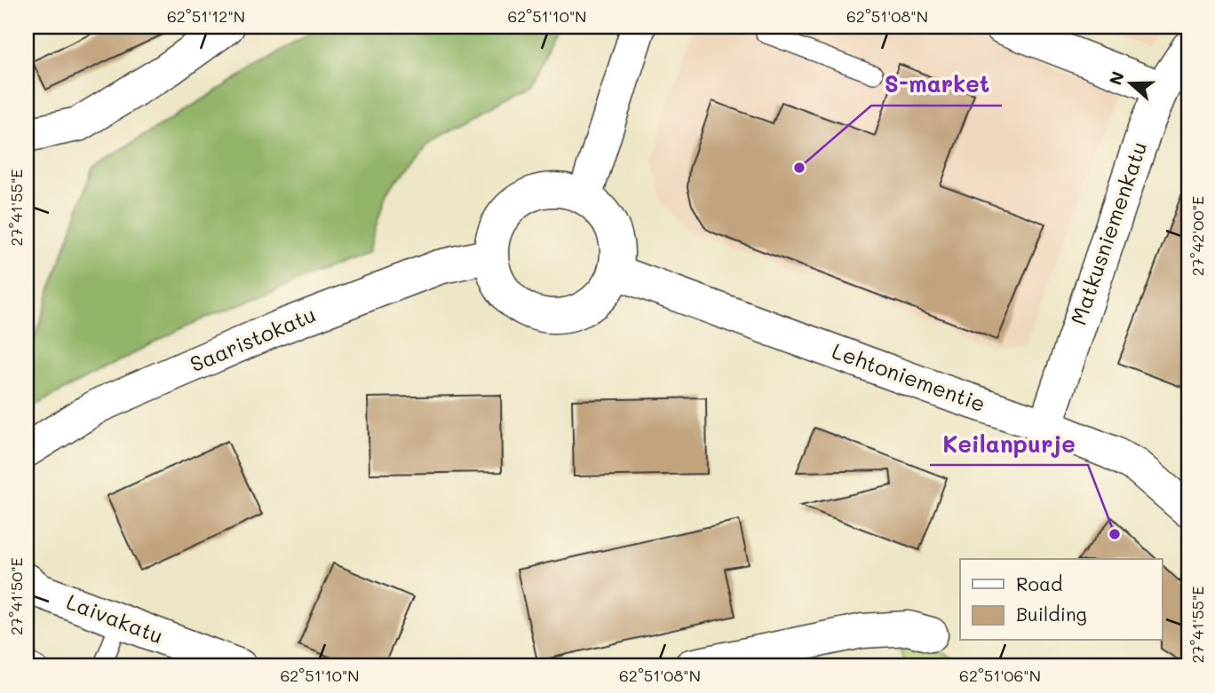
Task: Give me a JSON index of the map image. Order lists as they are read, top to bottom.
{
  "streets": {
    "main road": [
      "Matkusniemenkatu",
      "Saaristokatu",
      "Lehtoniementie",
      "Laivakatu"
    ]
  },
  "crossings": [
    ["Matkusniemenkatu", "Lehtoniementie"],
    ["Saaristokatu", "Lehtoniementie"]
  ],
  "places": ["S-market", "Keilanpurje"],
  "legend": ["Road", "Building"],
  "north": "left",
  "coordinates": [
    "62°51'12\"N",
    "62°51'10\"N",
    "62°51'08\"N",
    "27°41'55\"E",
    "27°42'00\"E",
    "27°41'50\"E",
    "62°51'06\"N"
  ]
}
